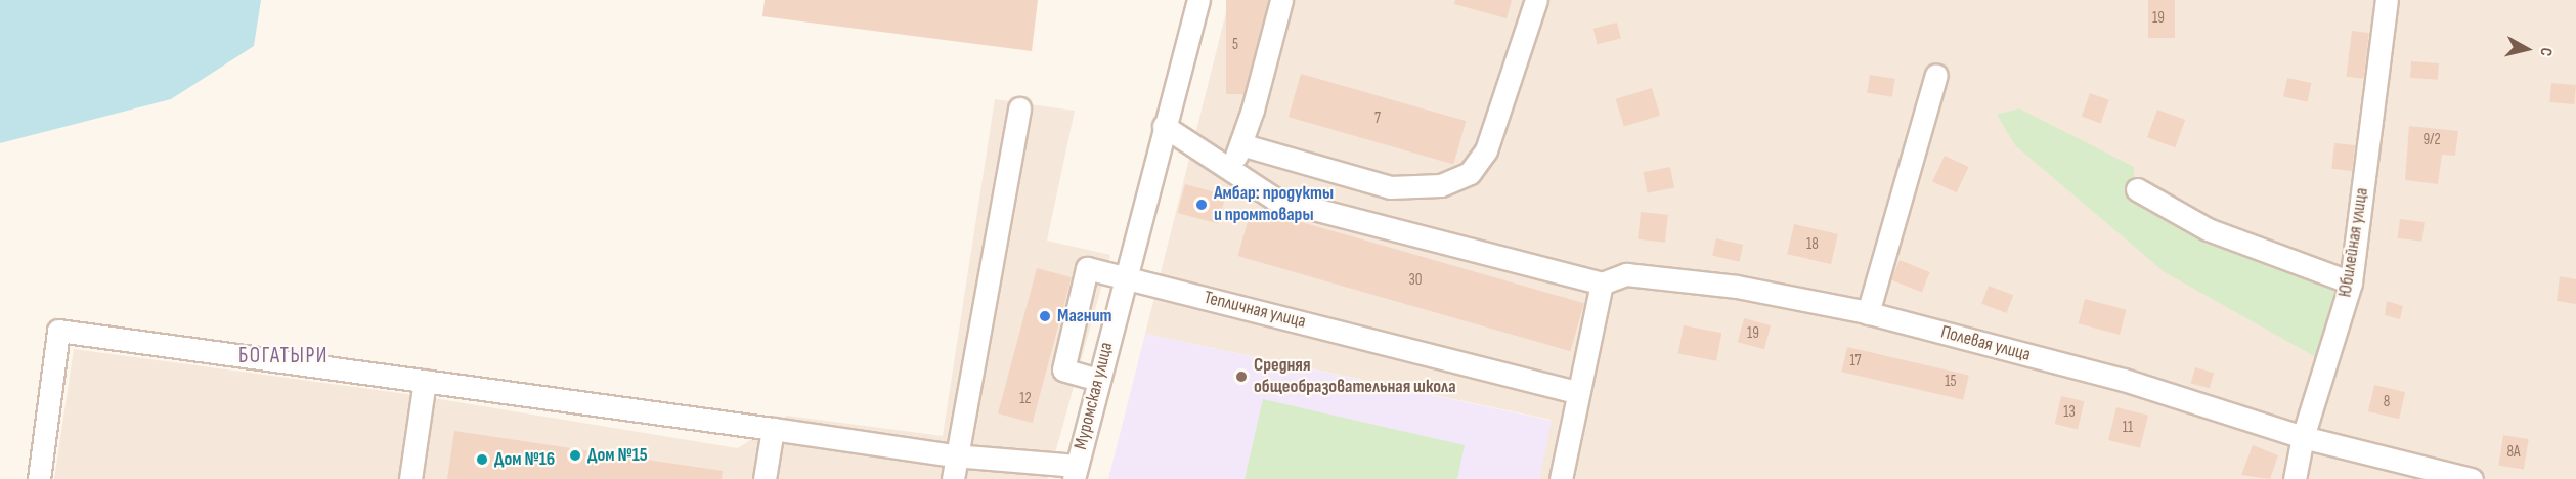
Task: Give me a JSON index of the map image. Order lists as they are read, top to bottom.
{
  "streets": {
    "street": [
      "Юбилейная улица",
      "Тепличная улица",
      "Полевая улица",
      "Муромская улица"
    ]
  },
  "crossings": [
    ["Юбилейная улица", "Полевая улица"],
    ["Тепличная улица", "Муромская улица"]
  ],
  "districts": ["БОГАТЫРИ"],
  "places": [
    "Амбар: продукты и промтовары",
    "Магнит",
    "Средняя общеобразовательная школа",
    "Дом №15",
    "Дом №16"
  ],
  "house_numbers": [
    "19",
    "5",
    "7",
    "9/2",
    "18",
    "30",
    "19",
    "17",
    "15",
    "12",
    "8",
    "13",
    "11",
    "8А"
  ],
  "north": "right"
}
